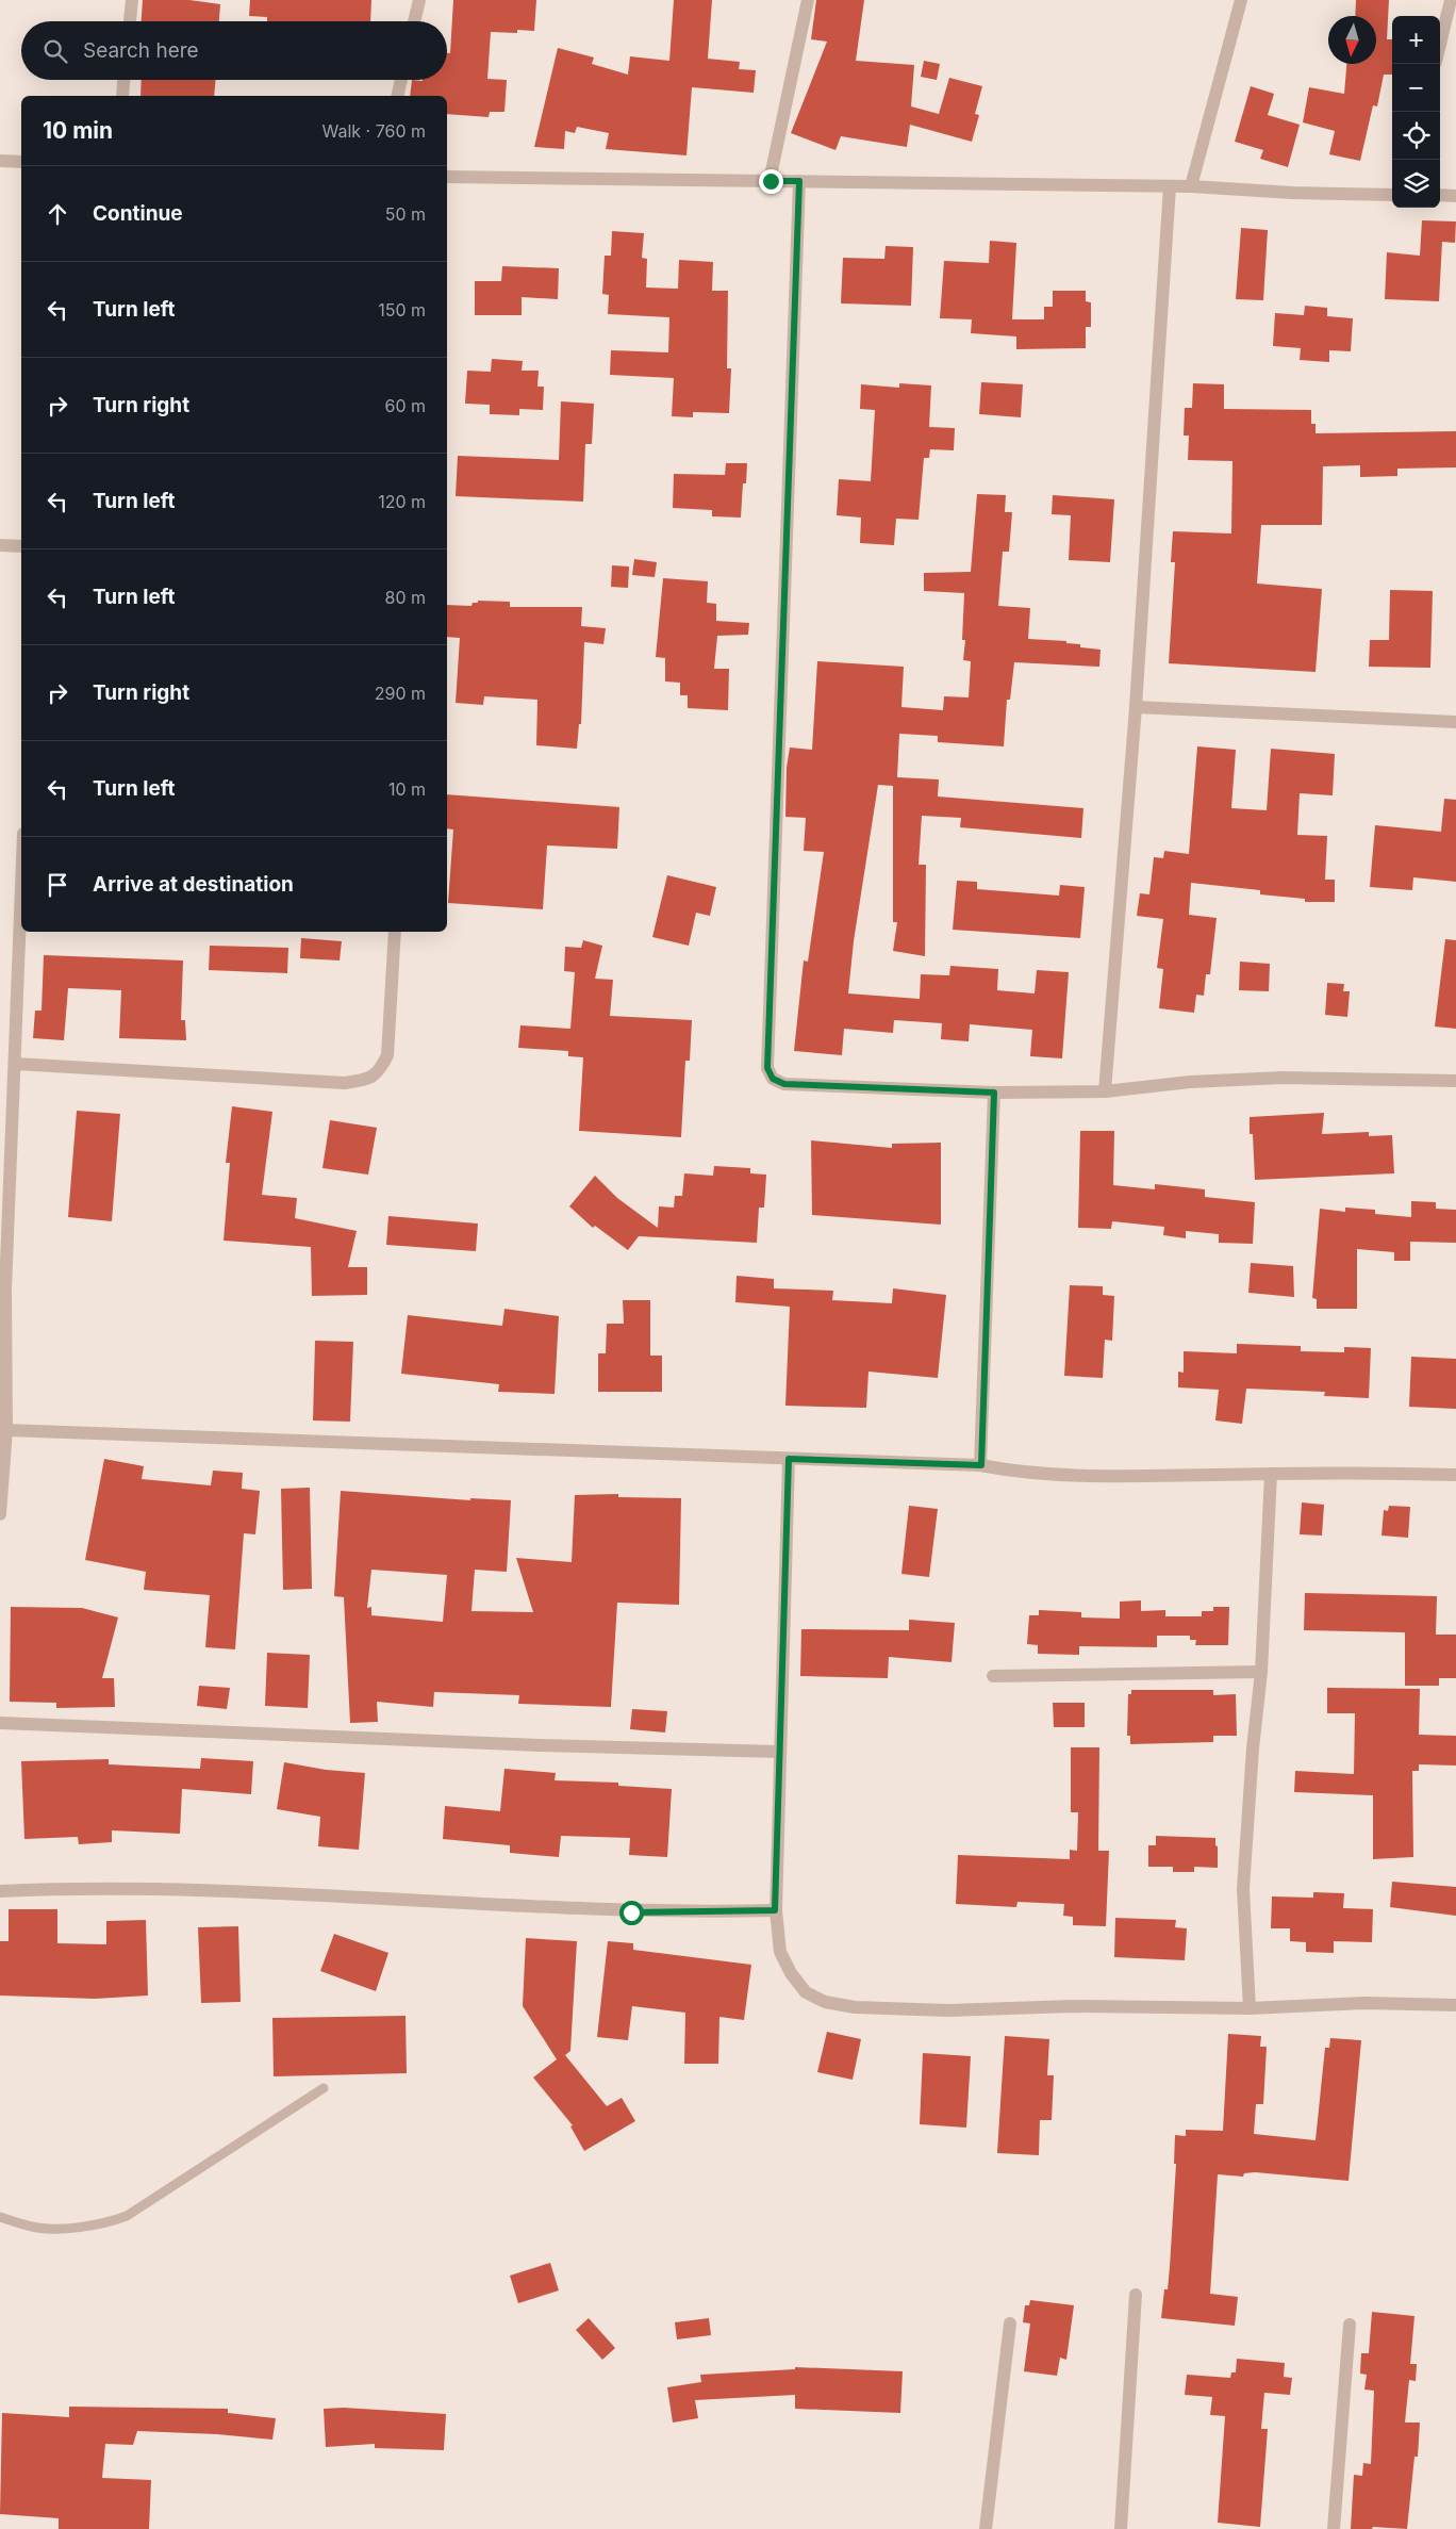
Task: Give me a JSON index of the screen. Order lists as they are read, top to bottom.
{
  "north": "bottom",
  "page": {
    "map_buttons": ["+", "−"],
    "search": "Search here",
    "heading": ["10 min", "Walk · 760 m"],
    "list": [
      ["Continue", "50 m"],
      ["Turn left", "150 m"],
      ["Turn right", "60 m"],
      ["Turn left", "120 m"],
      ["Turn left", "80 m"],
      ["Turn right", "290 m"],
      ["Turn left", "10 m"],
      "Arrive at destination"
    ]
  }
}
